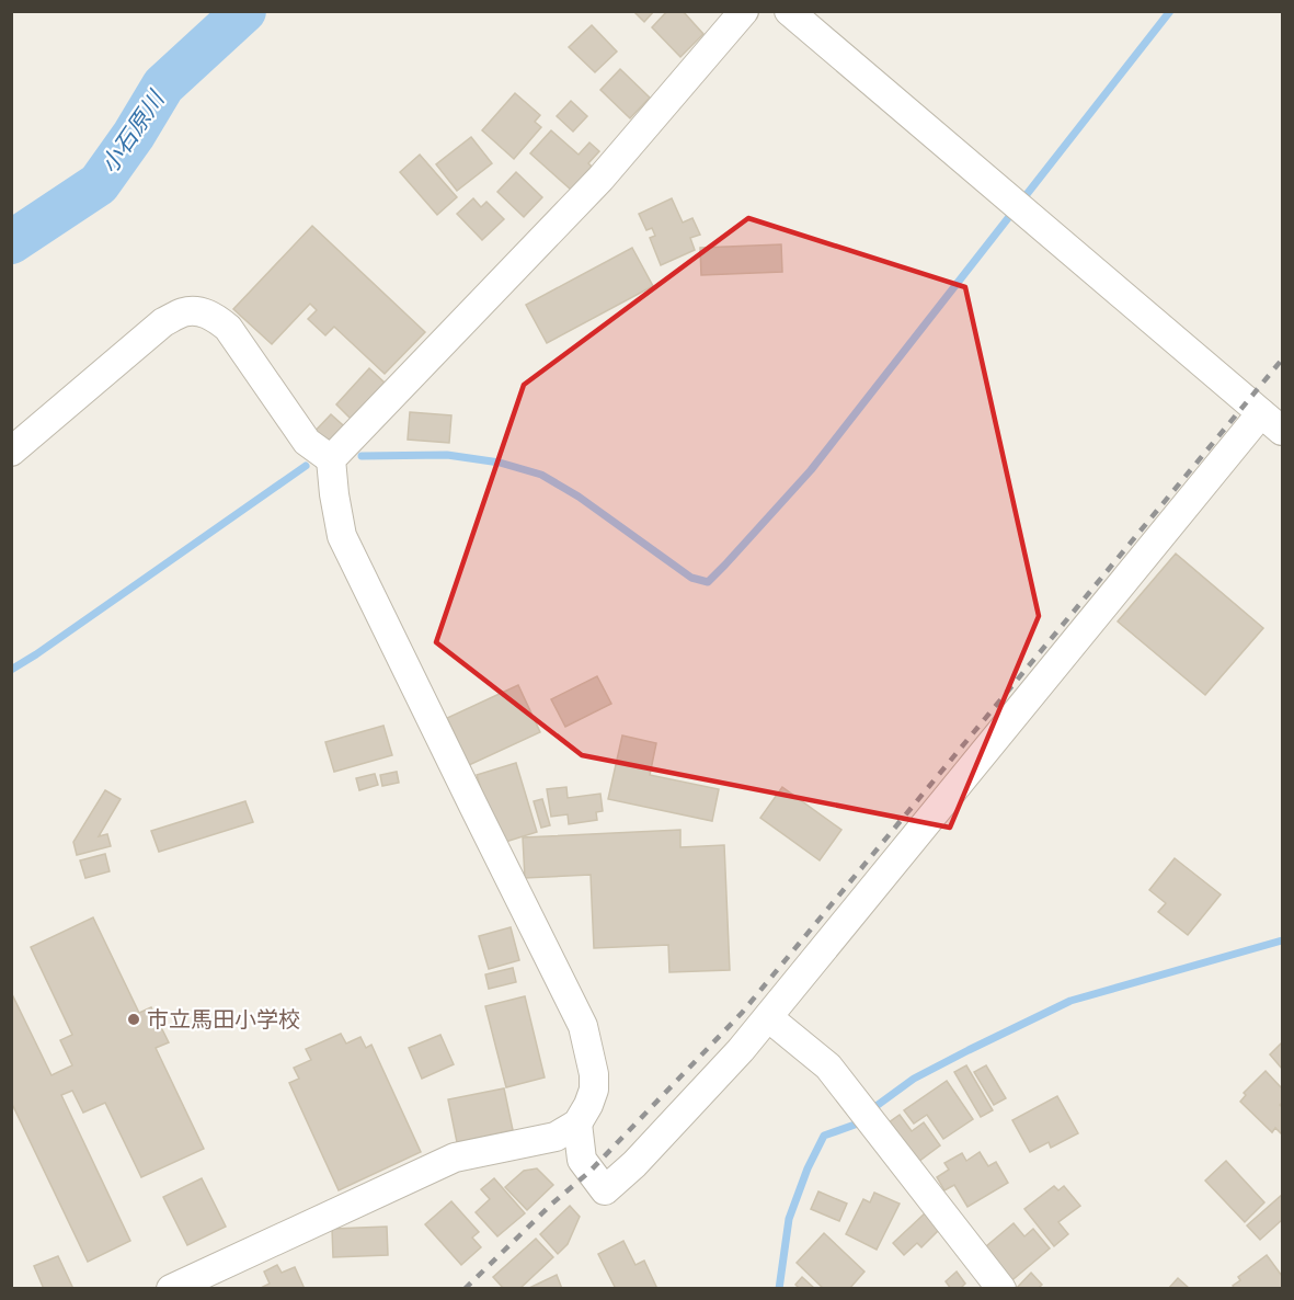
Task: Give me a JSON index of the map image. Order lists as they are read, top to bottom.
{
  "water": ["小石原川"],
  "places": ["市立馬田小学校"]
}
